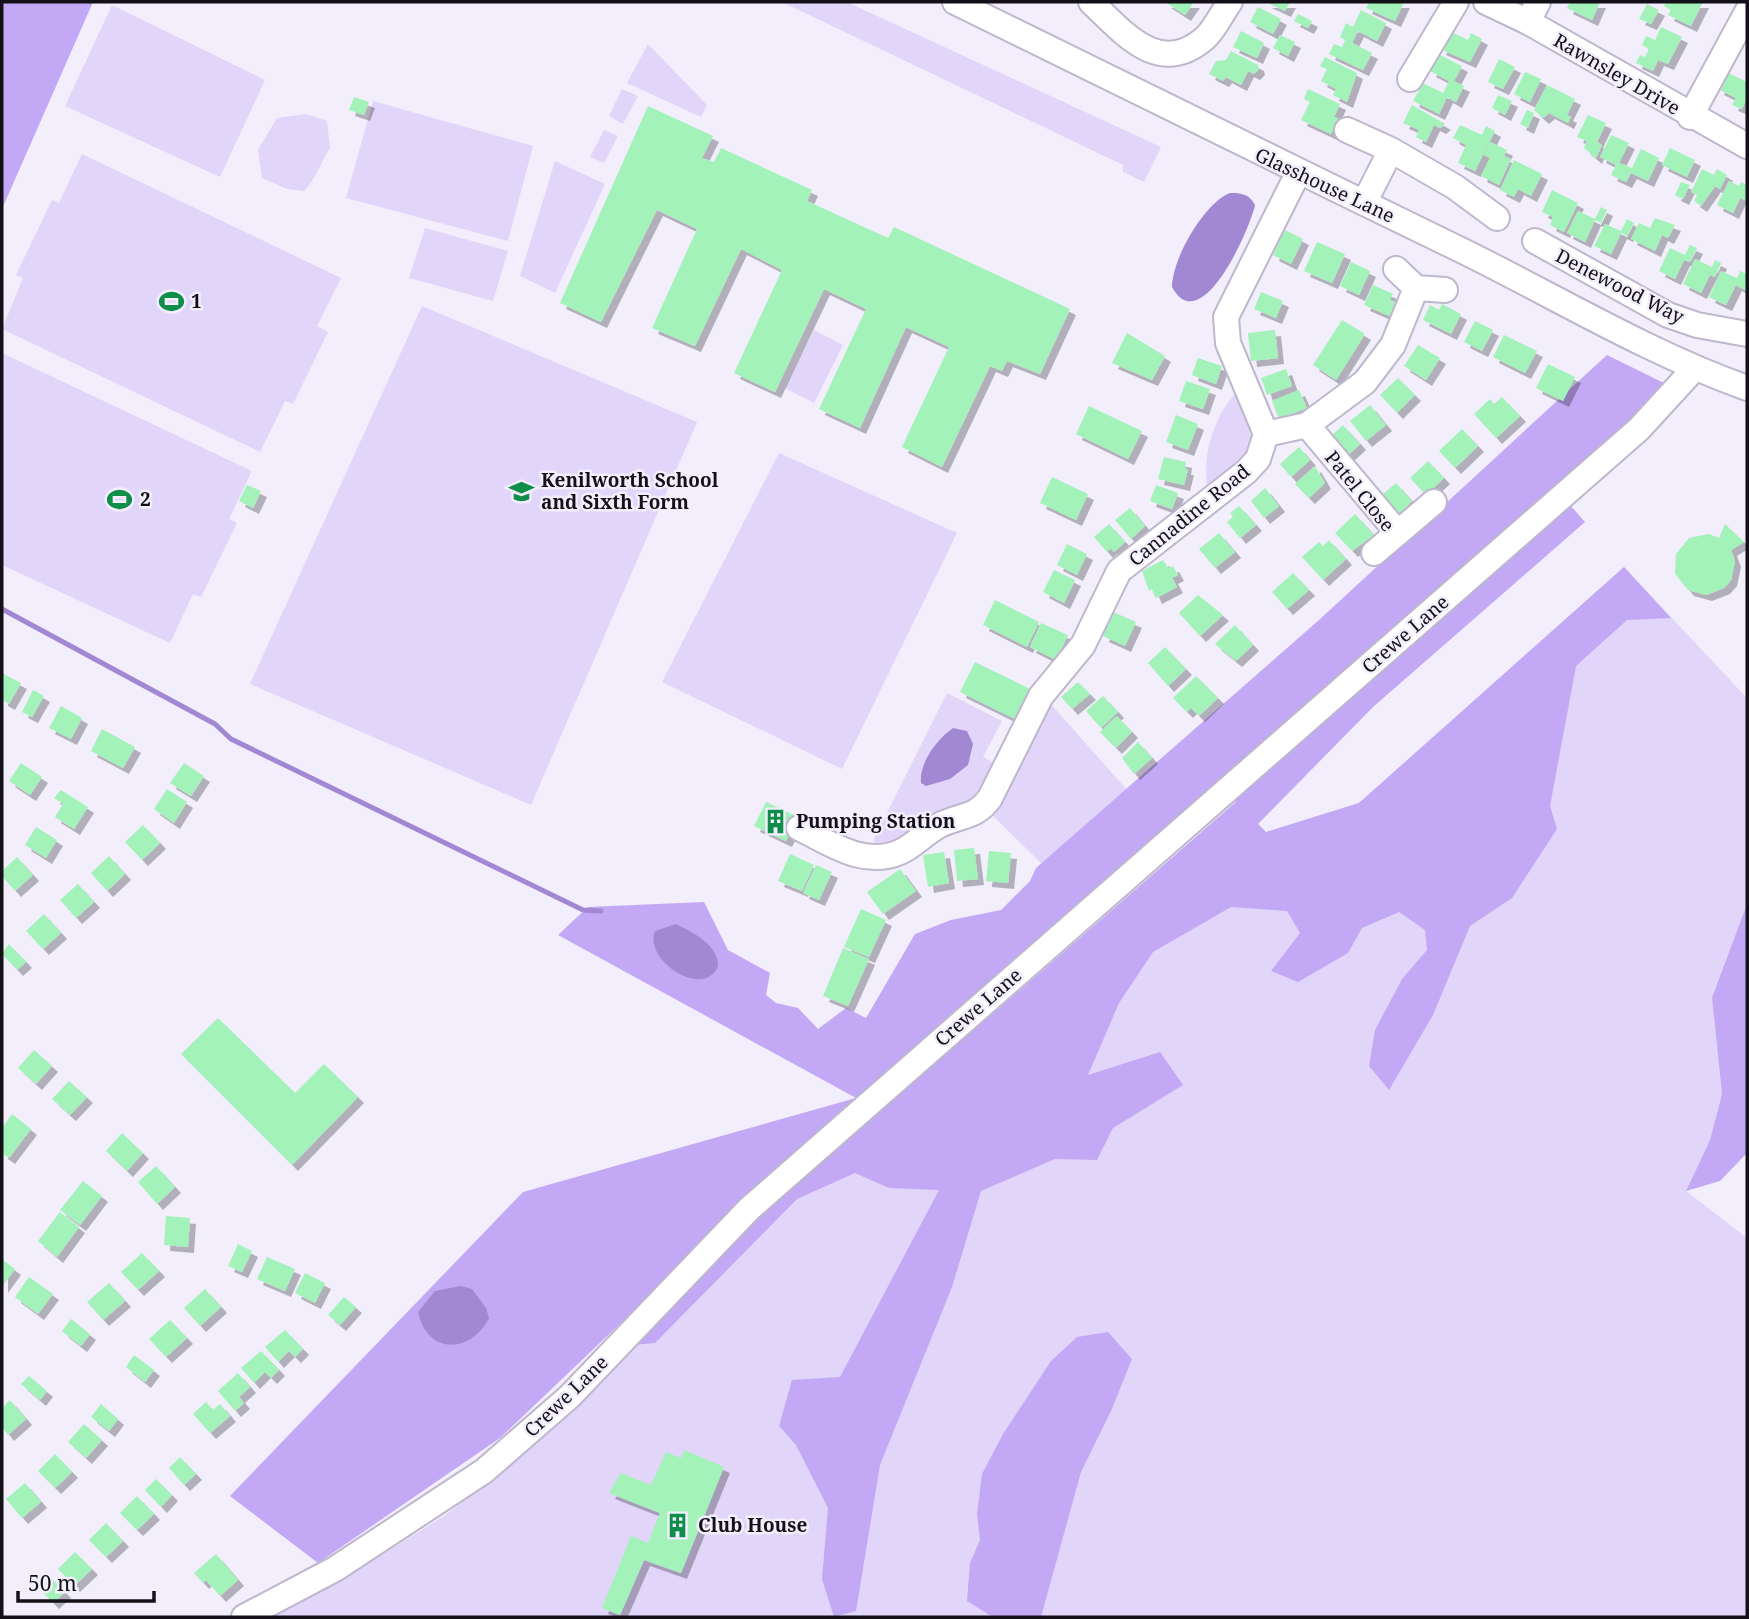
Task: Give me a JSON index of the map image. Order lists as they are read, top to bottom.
{
  "streets": {
    "street": [
      "Rawnsley Drive",
      "Glasshouse Lane",
      "Denewood Way",
      "Patel Close",
      "Cannadine Road",
      "Crewe Lane"
    ]
  },
  "crossings": [
    ["Glasshouse Lane", "Crewe Lane"]
  ],
  "places": {
    "sports": ["1", "2"],
    "school or university": ["Kenilworth School and Sixth Form"],
    "building": ["Pumping Station", "Club House"]
  },
  "scale_bar": "50 m"
}
